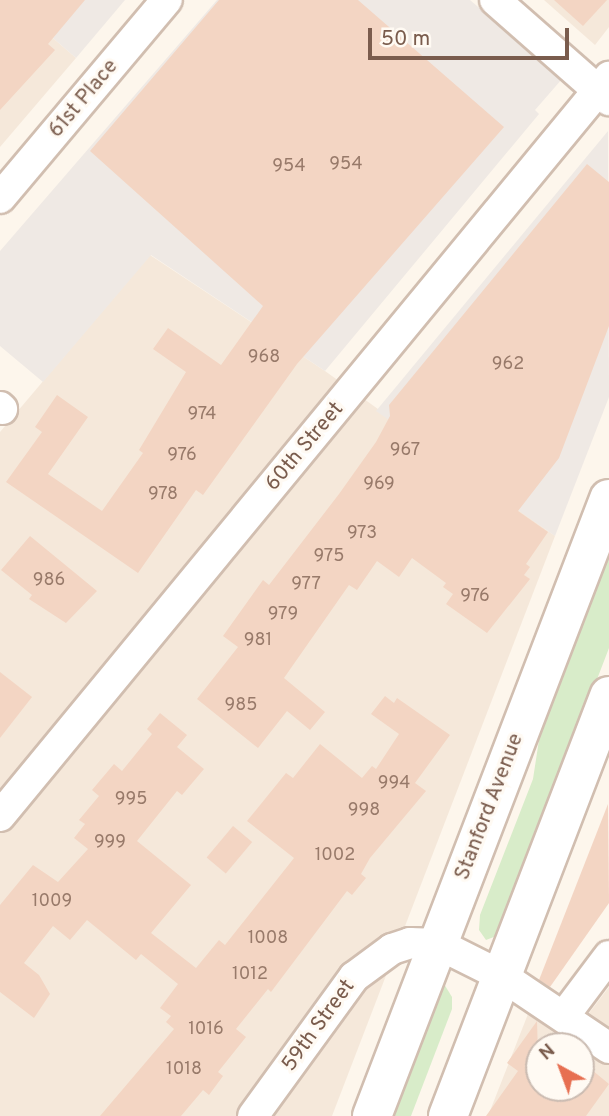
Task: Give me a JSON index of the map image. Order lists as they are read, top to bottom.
{
  "streets": {
    "main road": ["Stanford Avenue"],
    "street": ["61st Place", "60th Street", "59th Street"]
  },
  "crossings": [
    ["Stanford Avenue", "59th Street"]
  ],
  "house_numbers": [
    "954",
    "954",
    "968",
    "962",
    "974",
    "967",
    "976",
    "969",
    "978",
    "973",
    "975",
    "986",
    "977",
    "976",
    "979",
    "981",
    "985",
    "994",
    "995",
    "998",
    "999",
    "1002",
    "1009",
    "1008",
    "1012",
    "1016",
    "1018"
  ],
  "scale_bar": "50 m",
  "north": "top left"
}
